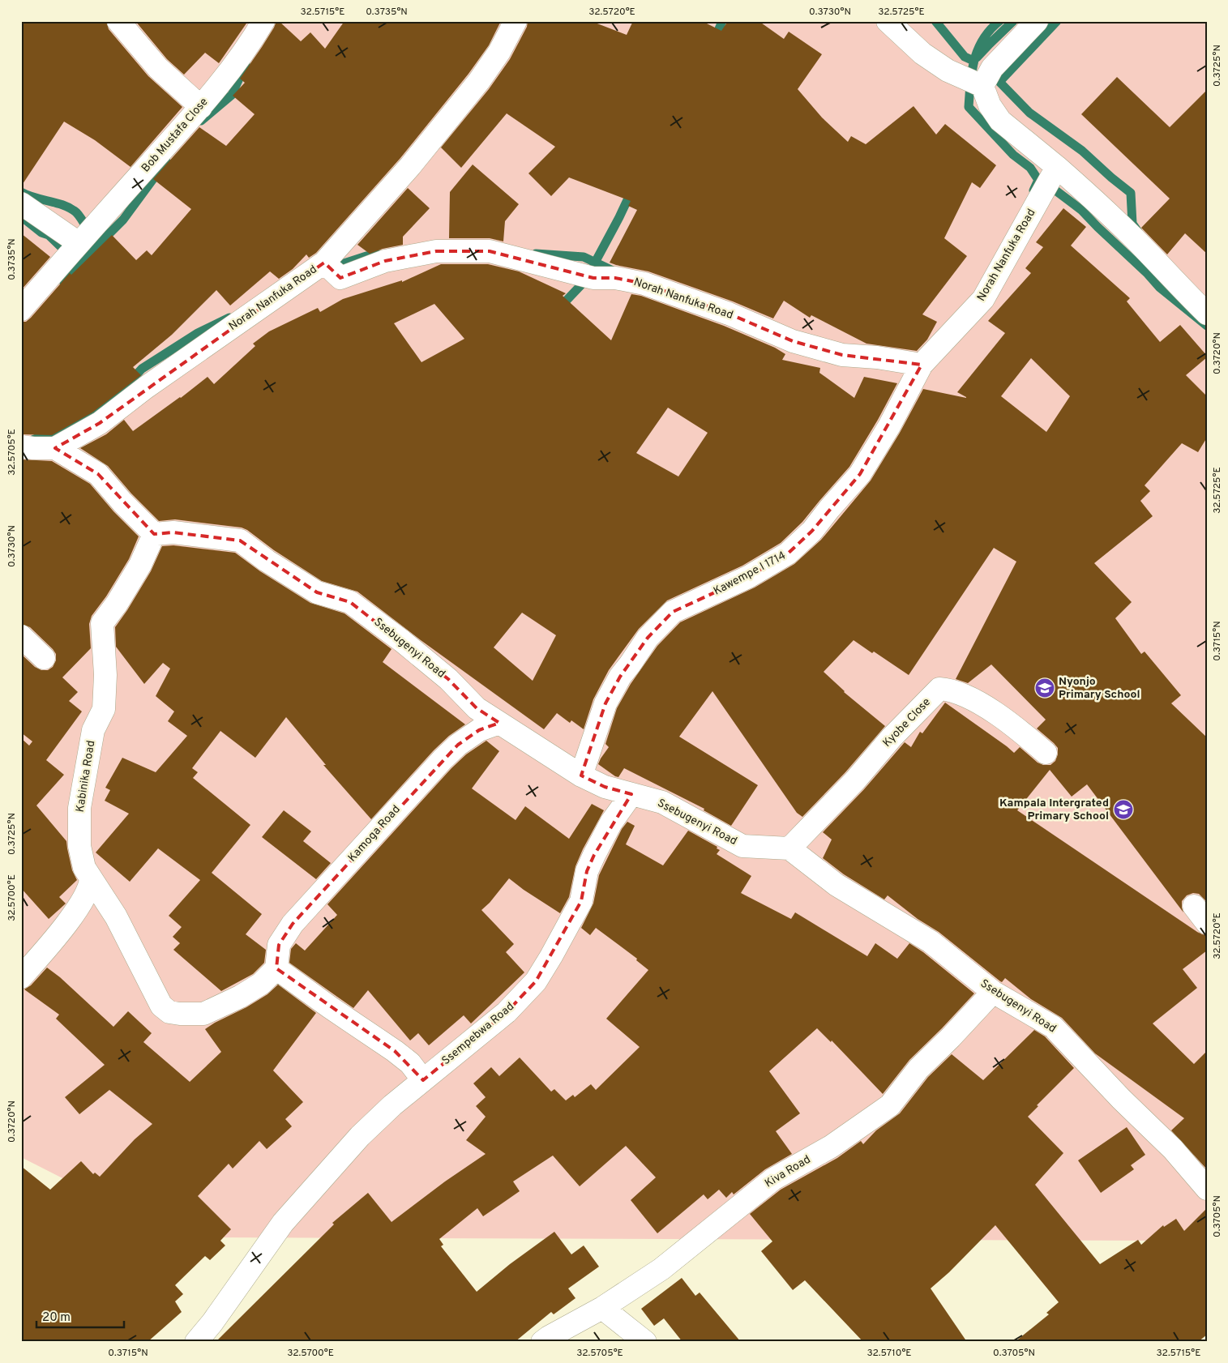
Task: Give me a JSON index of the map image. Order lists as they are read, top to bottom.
{
  "streets": {
    "street": [
      "Bob Mustafa Close",
      "Norah Nanfuka Road",
      "Kawempe I 1714",
      "Ssebugenyi Road",
      "Kyobe Close",
      "Kabinika Road",
      "Kamoga Road",
      "Ssempebwa Road",
      "Kiva Road"
    ]
  },
  "crossings": [
    ["Norah Nanfuka Road", "Kawempe I 1714"],
    ["Kawempe I 1714", "Ssebugenyi Road"],
    ["Ssebugenyi Road", "Kyobe Close"],
    ["Ssebugenyi Road", "Kabinika Road"],
    ["Ssebugenyi Road", "Kamoga Road"],
    ["Ssebugenyi Road", "Ssempebwa Road"],
    ["Ssebugenyi Road", "Kiva Road"],
    ["Kabinika Road", "Kamoga Road"]
  ],
  "places": {
    "school or university": ["Nyonjo Primary School", "Kampala Intergrated Primary School"]
  },
  "scale_bar": "20 m",
  "coordinates": [
    "32.5715°E",
    "0.3735°N",
    "32.5720°E",
    "0.3730°N",
    "32.5725°E",
    "0.3725°N",
    "0.3720°N",
    "32.5705°E",
    "0.3715°N",
    "32.5700°E",
    "0.3705°N",
    "32.5710°E"
  ]
}
